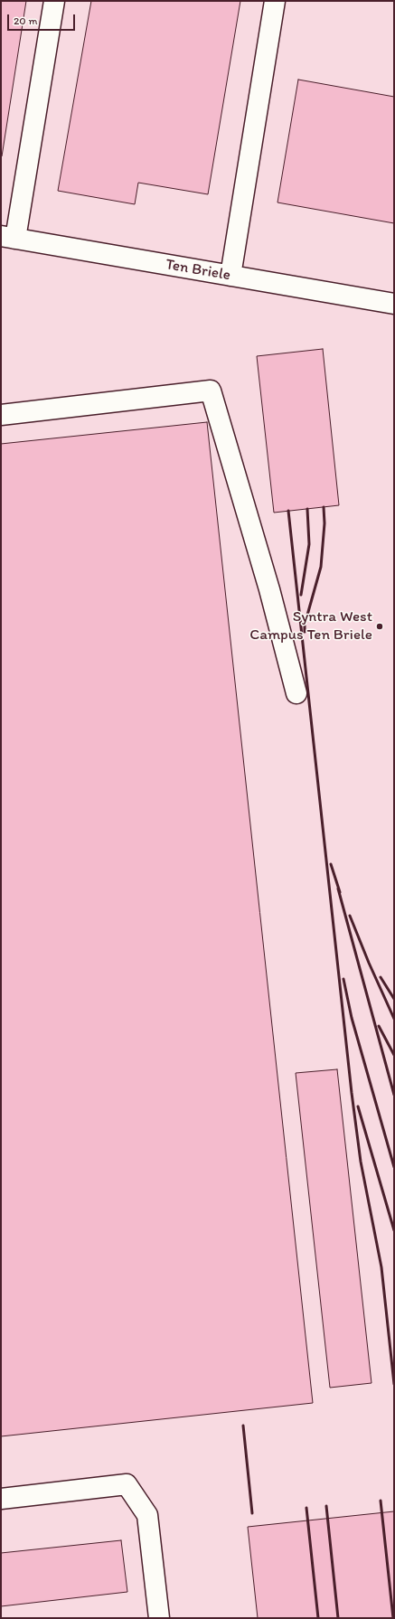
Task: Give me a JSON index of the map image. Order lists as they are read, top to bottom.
{
  "streets": {
    "street": ["Ten Briele"]
  },
  "places": ["Syntra West Campus Ten Briele"],
  "scale_bar": "20 m"
}
